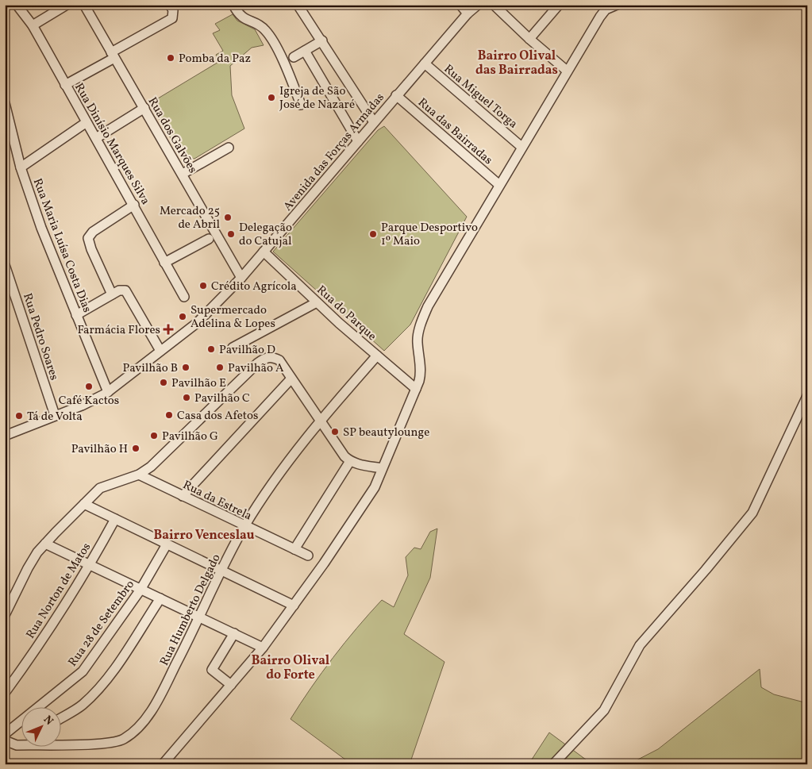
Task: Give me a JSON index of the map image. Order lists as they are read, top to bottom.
{
  "streets": {
    "street": [
      "Rua Miguel Torga",
      "Rua das Bairradas",
      "Rua dos Galvões",
      "Rua Dinísio Marques Silva",
      "Avenida das Forças Armadas",
      "Rua Maria Luísa Costa Dias",
      "Rua do Parque",
      "Rua Pedro Soares",
      "Rua da Estrela",
      "Rua Norton de Matos",
      "Rua Humberto Delgado",
      "Rua 28 de Setembro"
    ]
  },
  "crossings": [
    ["Rua Miguel Torga", "Avenida das Forças Armadas"],
    ["Rua das Bairradas", "Avenida das Forças Armadas"],
    ["Rua dos Galvões", "Avenida das Forças Armadas"],
    ["Avenida das Forças Armadas", "Rua Maria Luísa Costa Dias"],
    ["Avenida das Forças Armadas", "Rua do Parque"],
    ["Avenida das Forças Armadas", "Rua Pedro Soares"],
    ["Rua do Parque", "Rua Humberto Delgado"],
    ["Rua da Estrela", "Rua Humberto Delgado"]
  ],
  "districts": ["Bairro Olival das Bairradas", "Bairro Venceslau", "Bairro Olival do Forte"],
  "places": {
    "other": [
      "Pomba da Paz",
      "Igreja de São José de Nazaré",
      "Mercado 25 de Abril",
      "Delegação do Catujal",
      "Parque Desportivo 1º Maio",
      "Crédito Agrícola",
      "Supermercado Adelina & Lopes",
      "Pavilhão D",
      "Pavilhão B",
      "Pavilhão A",
      "Pavilhão E",
      "Café Kactos",
      "Pavilhão C",
      "Casa dos Afetos",
      "Tá de Volta",
      "SP beautylounge",
      "Pavilhão G",
      "Pavilhão H"
    ],
    "health": ["Farmácia Flores"]
  },
  "north": "top right"
}
